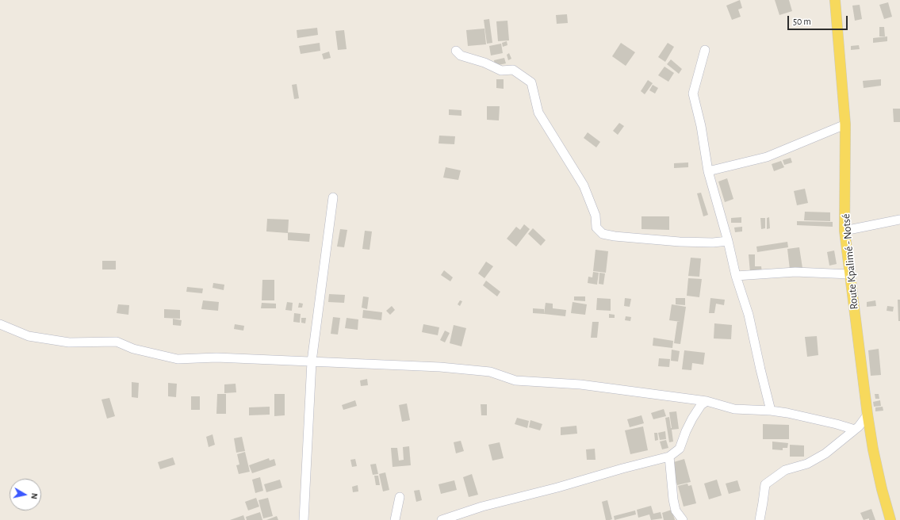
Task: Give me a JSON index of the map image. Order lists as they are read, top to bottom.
{
  "streets": {
    "main road": ["Route Kpalimé - Notsé"]
  },
  "scale_bar": "50 m",
  "north": "right"
}
